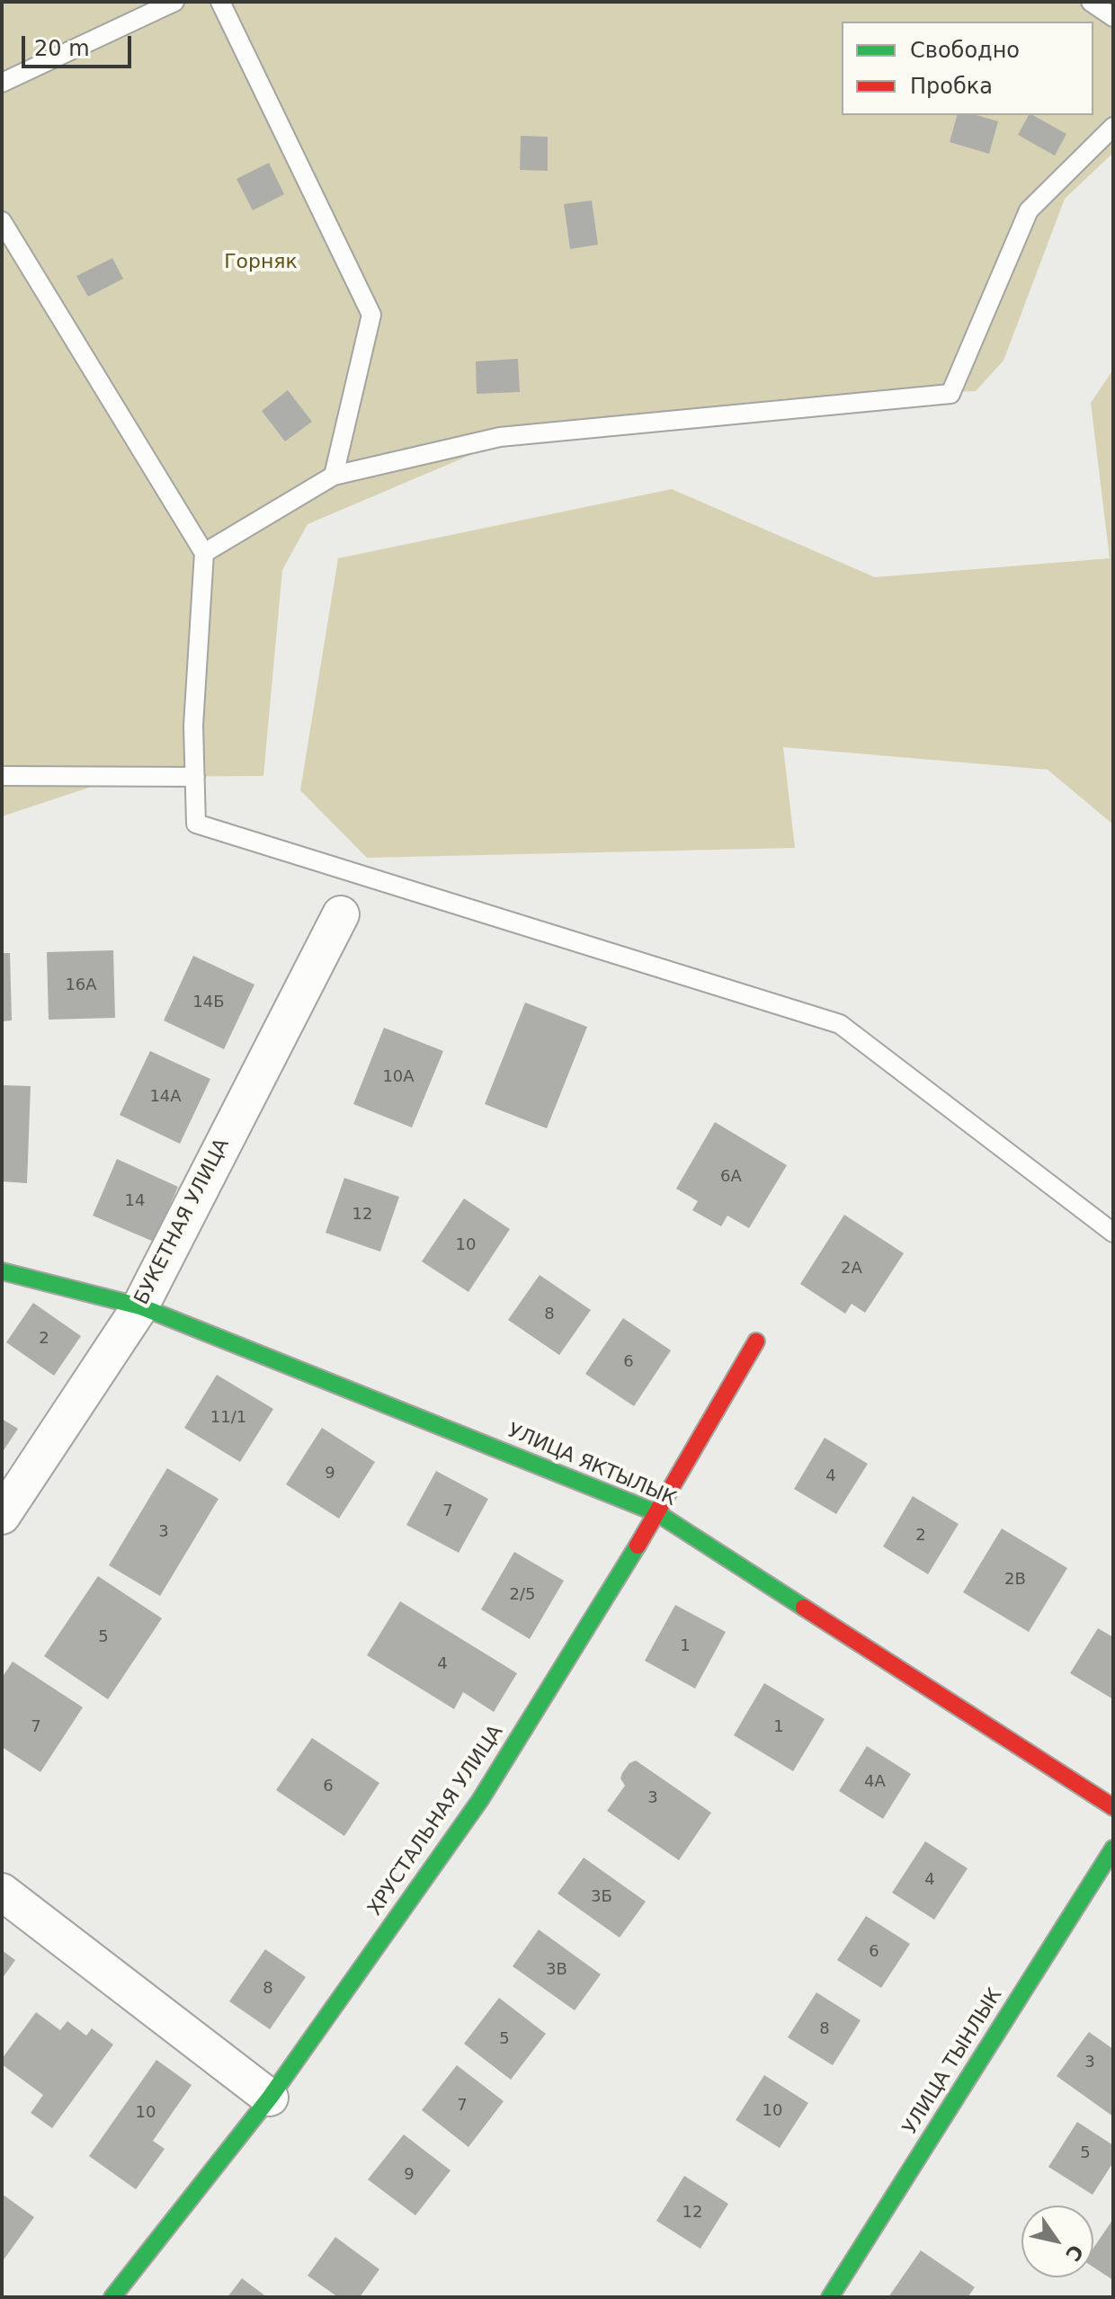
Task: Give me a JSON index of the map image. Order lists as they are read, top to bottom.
{
  "streets": {
    "street": [
      "БУКЕТНАЯ УЛИЦА",
      "УЛИЦА ЯКТЫЛЫК",
      "ХРУСТАЛЬНАЯ УЛИЦА",
      "УЛИЦА ТЫНЛЫК"
    ]
  },
  "crossings": [
    ["БУКЕТНАЯ УЛИЦА", "УЛИЦА ЯКТЫЛЫК"],
    ["УЛИЦА ЯКТЫЛЫК", "ХРУСТАЛЬНАЯ УЛИЦА"]
  ],
  "parks": ["Горняк"],
  "house_numbers": [
    "16А",
    "14Б",
    "10А",
    "14А",
    "6А",
    "14",
    "12",
    "10",
    "2А",
    "8",
    "2",
    "6",
    "11/1",
    "9",
    "4",
    "7",
    "3",
    "2",
    "2В",
    "2/5",
    "5",
    "1",
    "4",
    "7",
    "1",
    "4А",
    "6",
    "3",
    "4",
    "3Б",
    "6",
    "3В",
    "8",
    "8",
    "5",
    "3",
    "7",
    "10",
    "10",
    "5",
    "9",
    "12"
  ],
  "legend": ["Свободно", "Пробка"],
  "scale_bar": "20 m",
  "north": "bottom right"
}
